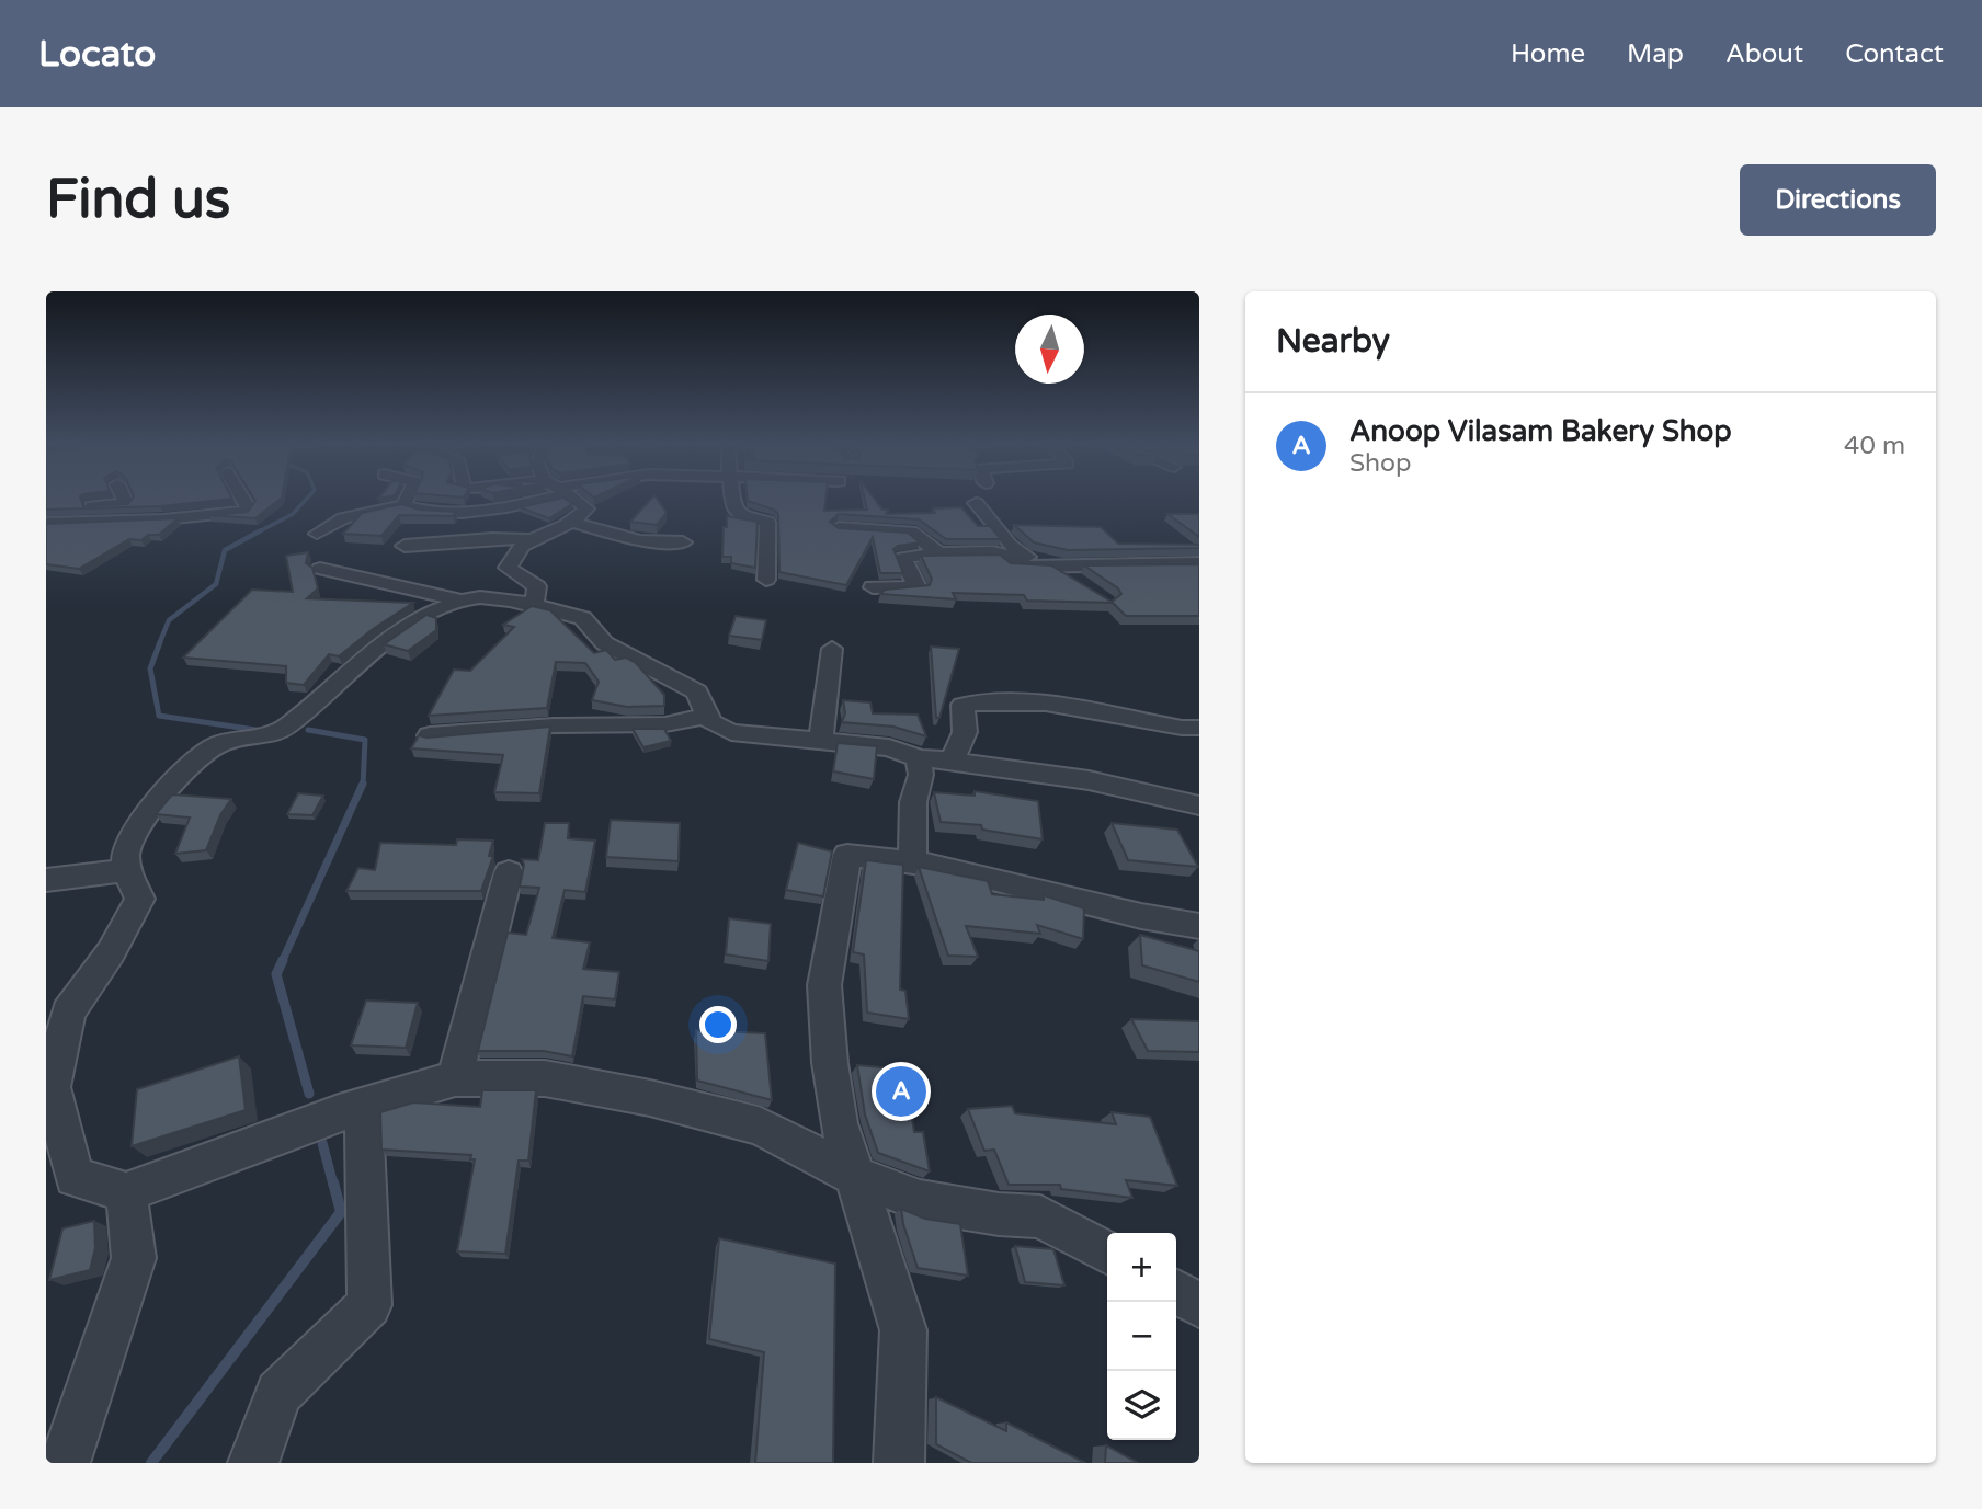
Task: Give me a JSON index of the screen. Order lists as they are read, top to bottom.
{
  "north": "bottom",
  "page": {
    "header": "Locato",
    "nav": [
      "Home",
      "Map",
      "About",
      "Contact"
    ],
    "buttons": "Directions",
    "title": "Find us",
    "heading": "Nearby",
    "list": [
      {
        "mark": "A",
        "name": "Anoop Vilasam Bakery Shop",
        "note": "Shop",
        "value": "40 m"
      }
    ],
    "pins": "A",
    "map_buttons": ["+", "−"]
  }
}
